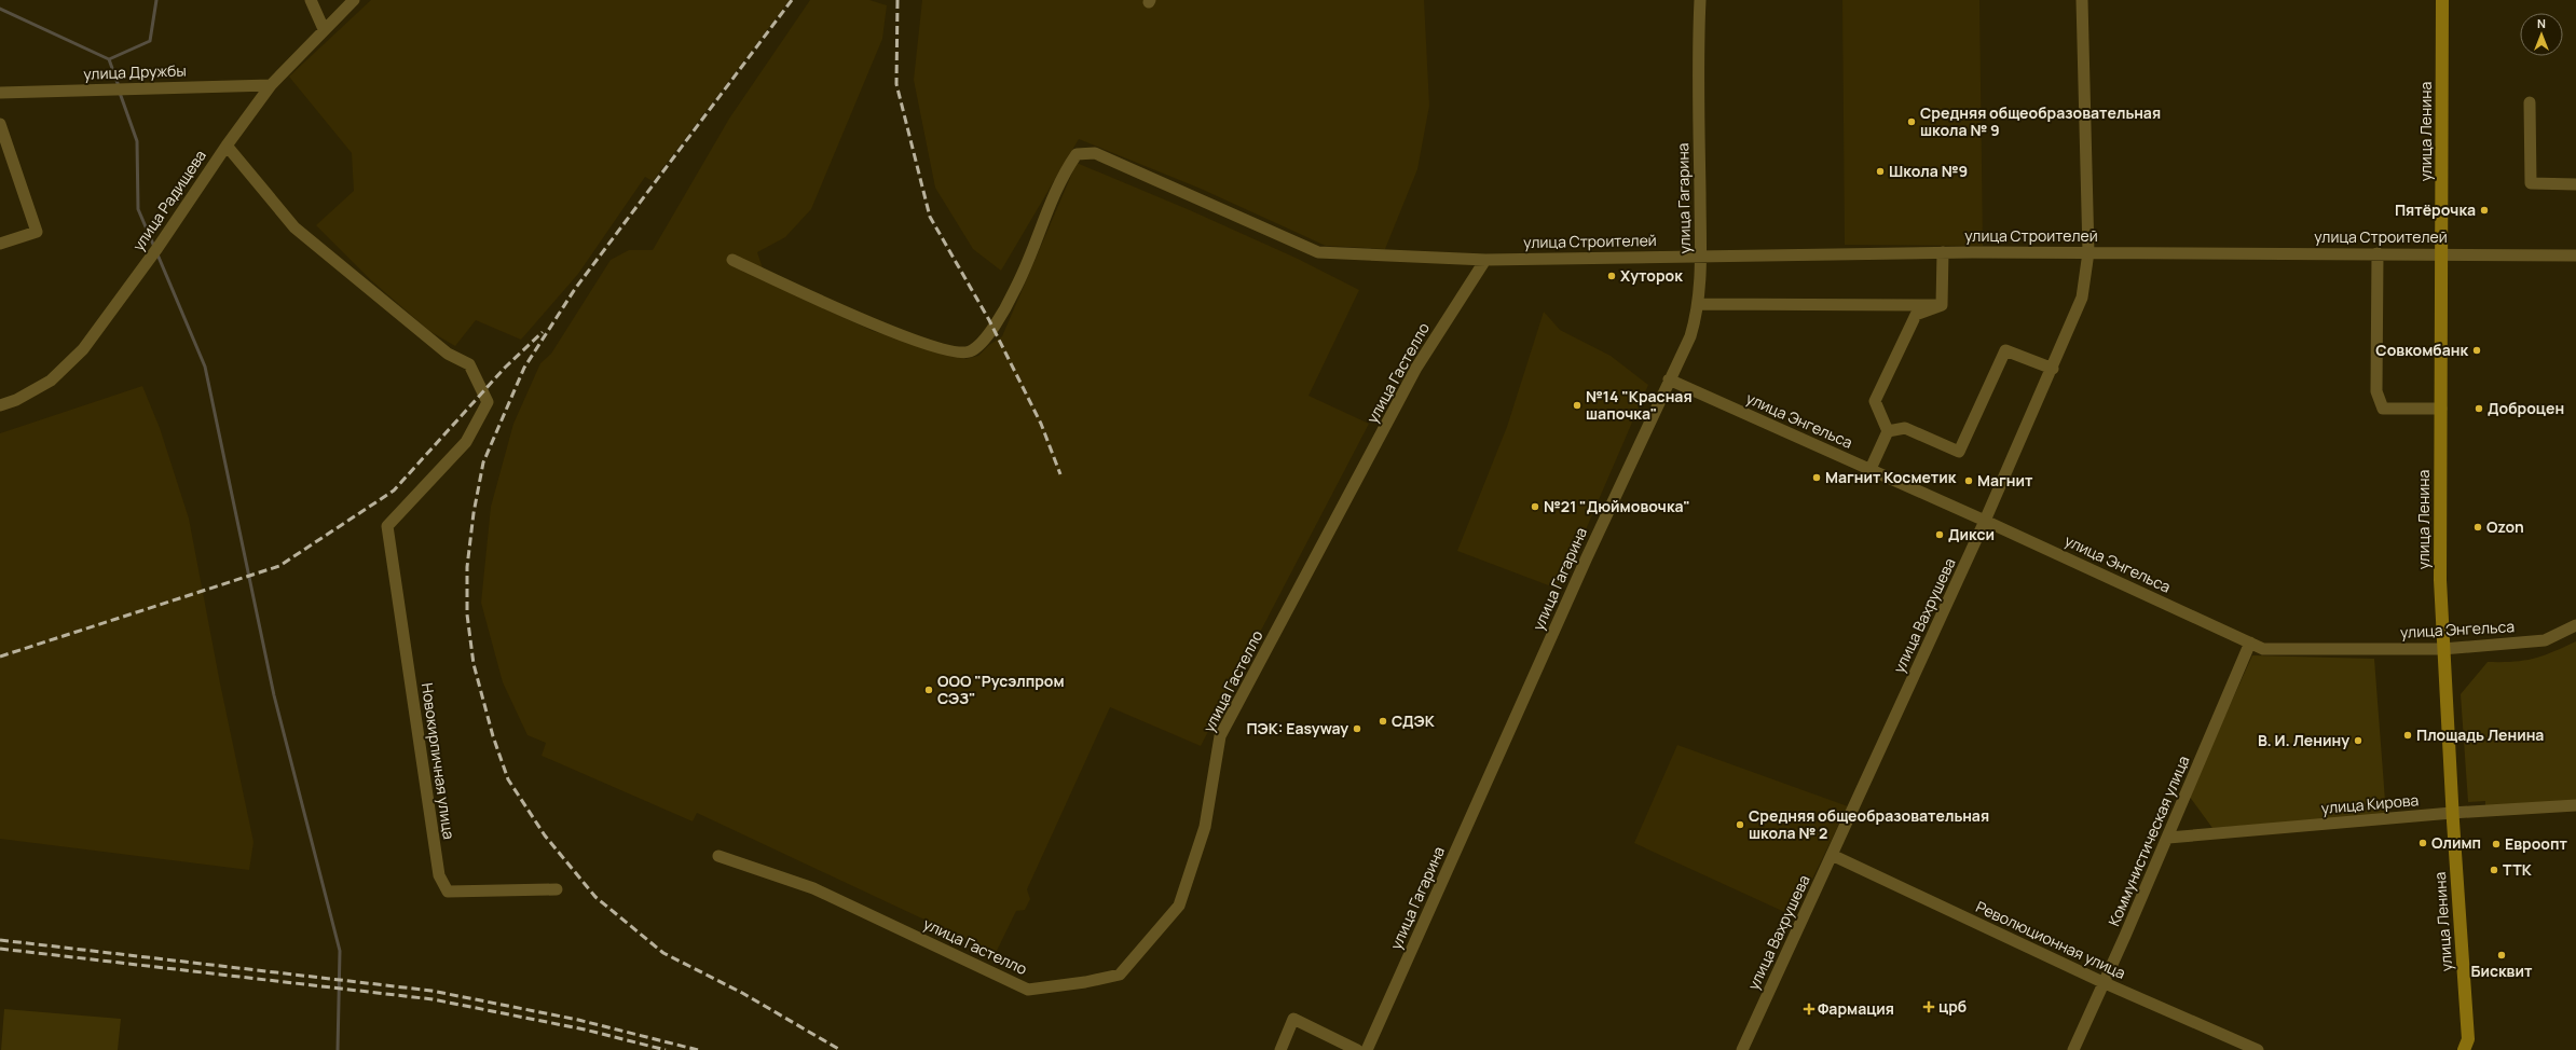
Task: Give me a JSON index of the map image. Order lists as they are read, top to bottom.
{
  "streets": {
    "main road": ["улица Ленина"],
    "street": [
      "улица Дружбы",
      "улица Гагарина",
      "улица Радищева",
      "улица Строителей",
      "улица Гастелло",
      "улица Энгельса",
      "улица Вахрушева",
      "Новокирпичная улица",
      "улица Кирова",
      "Коммунистическая улица",
      "Революционная улица"
    ]
  },
  "crossings": [
    ["улица Дружбы", "улица Радищева"],
    ["улица Ленина", "улица Строителей"],
    ["улица Ленина", "улица Энгельса"],
    ["улица Ленина", "улица Кирова"],
    ["улица Гагарина", "улица Строителей"],
    ["улица Гагарина", "улица Энгельса"],
    ["улица Радищева", "Новокирпичная улица"],
    ["улица Строителей", "улица Гастелло"],
    ["улица Строителей", "улица Вахрушева"],
    ["улица Энгельса", "улица Вахрушева"],
    ["улица Энгельса", "Коммунистическая улица"],
    ["улица Вахрушева", "Революционная улица"],
    ["улица Кирова", "Коммунистическая улица"],
    ["Коммунистическая улица", "Революционная улица"]
  ],
  "places": {
    "other": [
      "Средняя общеобразовательная школа № 9",
      "Школа №9",
      "Пятёрочка",
      "Хуторок",
      "Совкомбанк",
      "№14 \"Красная шапочка\"",
      "Доброцен",
      "Магнит Косметик",
      "Магнит",
      "№21 \"Дюймовочка\"",
      "Ozon",
      "Дикси",
      "ООО \"Русэлпром СЭЗ\"",
      "СДЭК",
      "ПЭК: Easyway",
      "Площадь Ленина",
      "В. И. Ленину",
      "Средняя общеобразовательная школа № 2",
      "Олимп",
      "Евроопт",
      "ТТК",
      "Бисквит"
    ],
    "health": ["црб", "Фармация"]
  },
  "north": "top"
}
